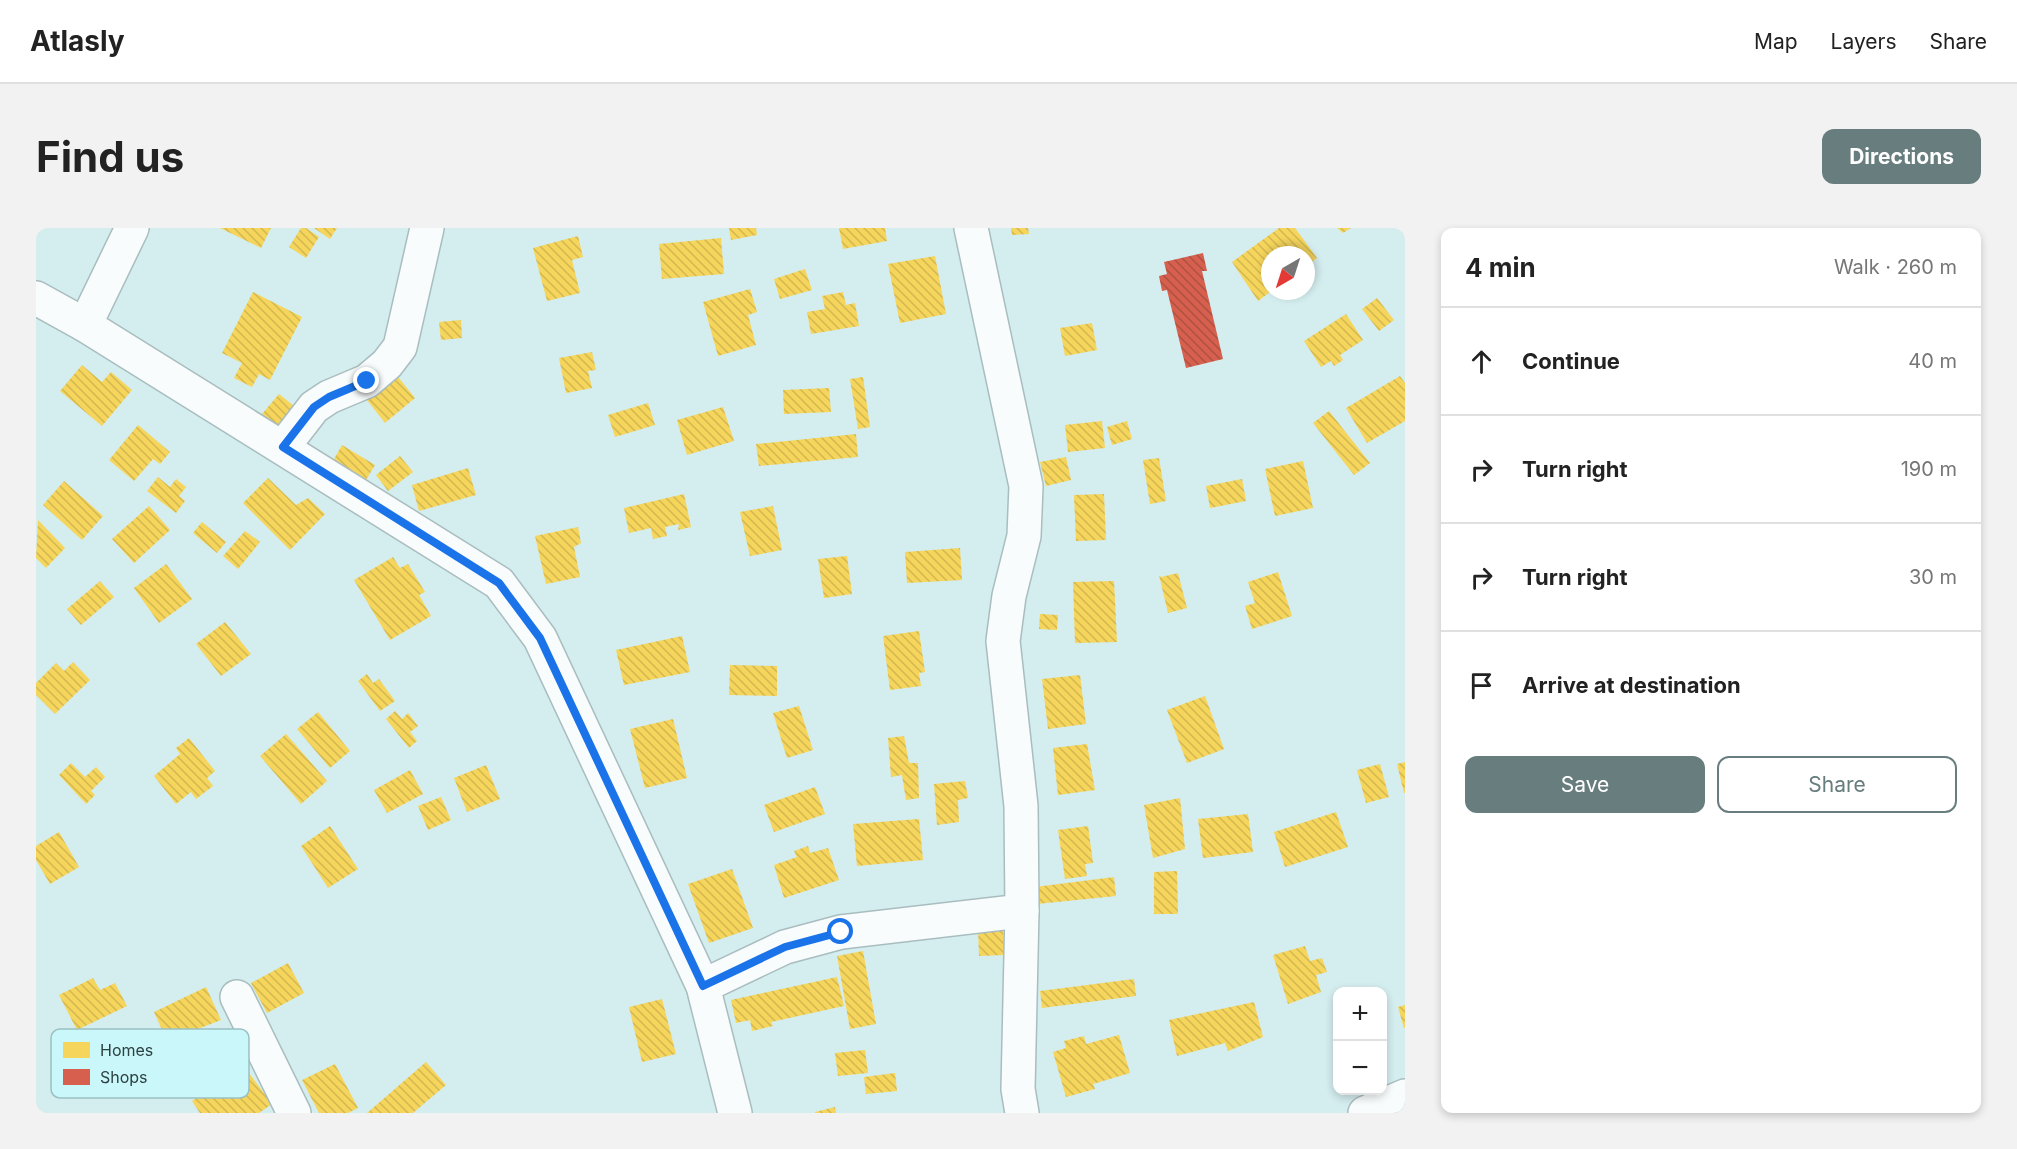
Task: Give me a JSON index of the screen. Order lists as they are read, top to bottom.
{
  "legend": ["Homes", "Shops"],
  "north": "bottom left",
  "page": {
    "header": "Atlasly",
    "nav": ["Map", "Layers", "Share"],
    "buttons": [
      "Directions",
      ["Save", "Share"]
    ],
    "title": "Find us",
    "heading": ["4 min", "Walk · 260 m"],
    "list": [
      ["Continue", "40 m"],
      ["Turn right", "190 m"],
      ["Turn right", "30 m"],
      "Arrive at destination"
    ],
    "map_buttons": ["+", "−"]
  }
}
